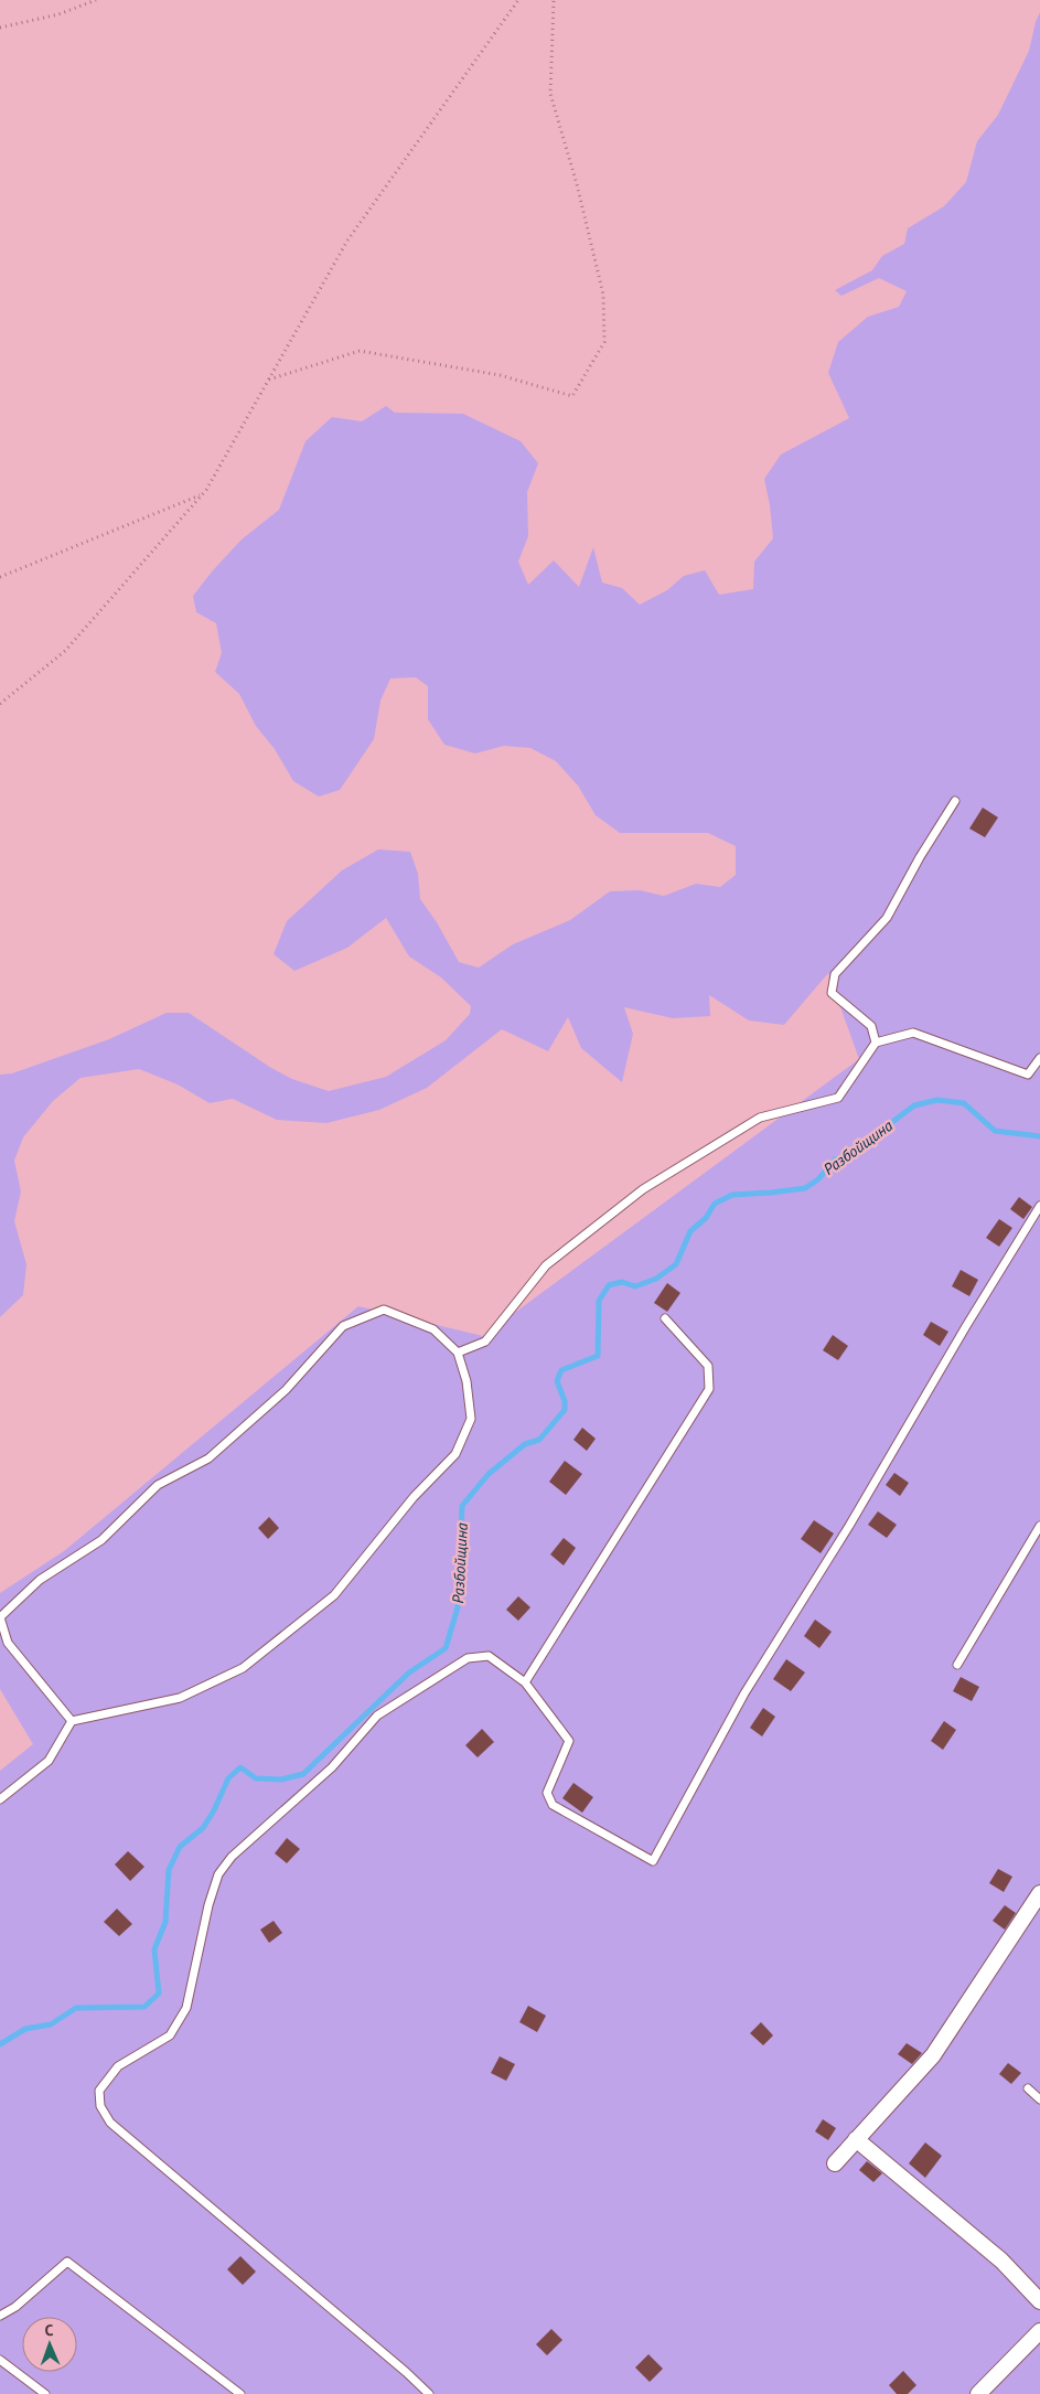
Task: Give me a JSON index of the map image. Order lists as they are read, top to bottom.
{
  "water": ["Разбойщина"],
  "north": "top"
}
